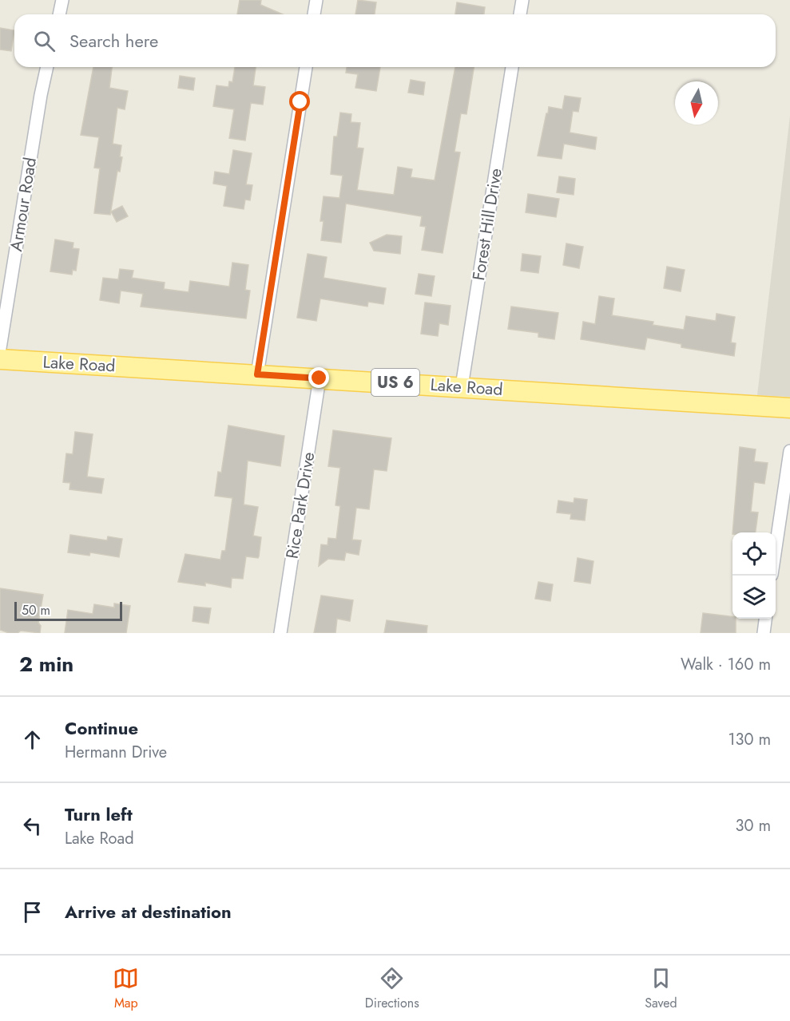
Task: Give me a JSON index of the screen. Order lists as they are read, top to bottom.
{
  "streets": {
    "main road": ["Lake Road", "US 6"],
    "street": ["Armour Road", "Forest Hill Drive", "Rice Park Drive"]
  },
  "crossings": [
    ["Forest Hill Drive", "Lake Road"],
    ["Lake Road", "Rice Park Drive"]
  ],
  "scale_bar": "50 m",
  "north": "bottom",
  "page": {
    "search": "Search here",
    "scale": "50 m",
    "heading": ["2 min", "Walk · 160 m"],
    "list": [
      ["Continue", "Hermann Drive", "130 m"],
      ["Turn left", "Lake Road", "30 m"],
      "Arrive at destination"
    ],
    "nav": ["Map", "Directions", "Saved"]
  }
}
